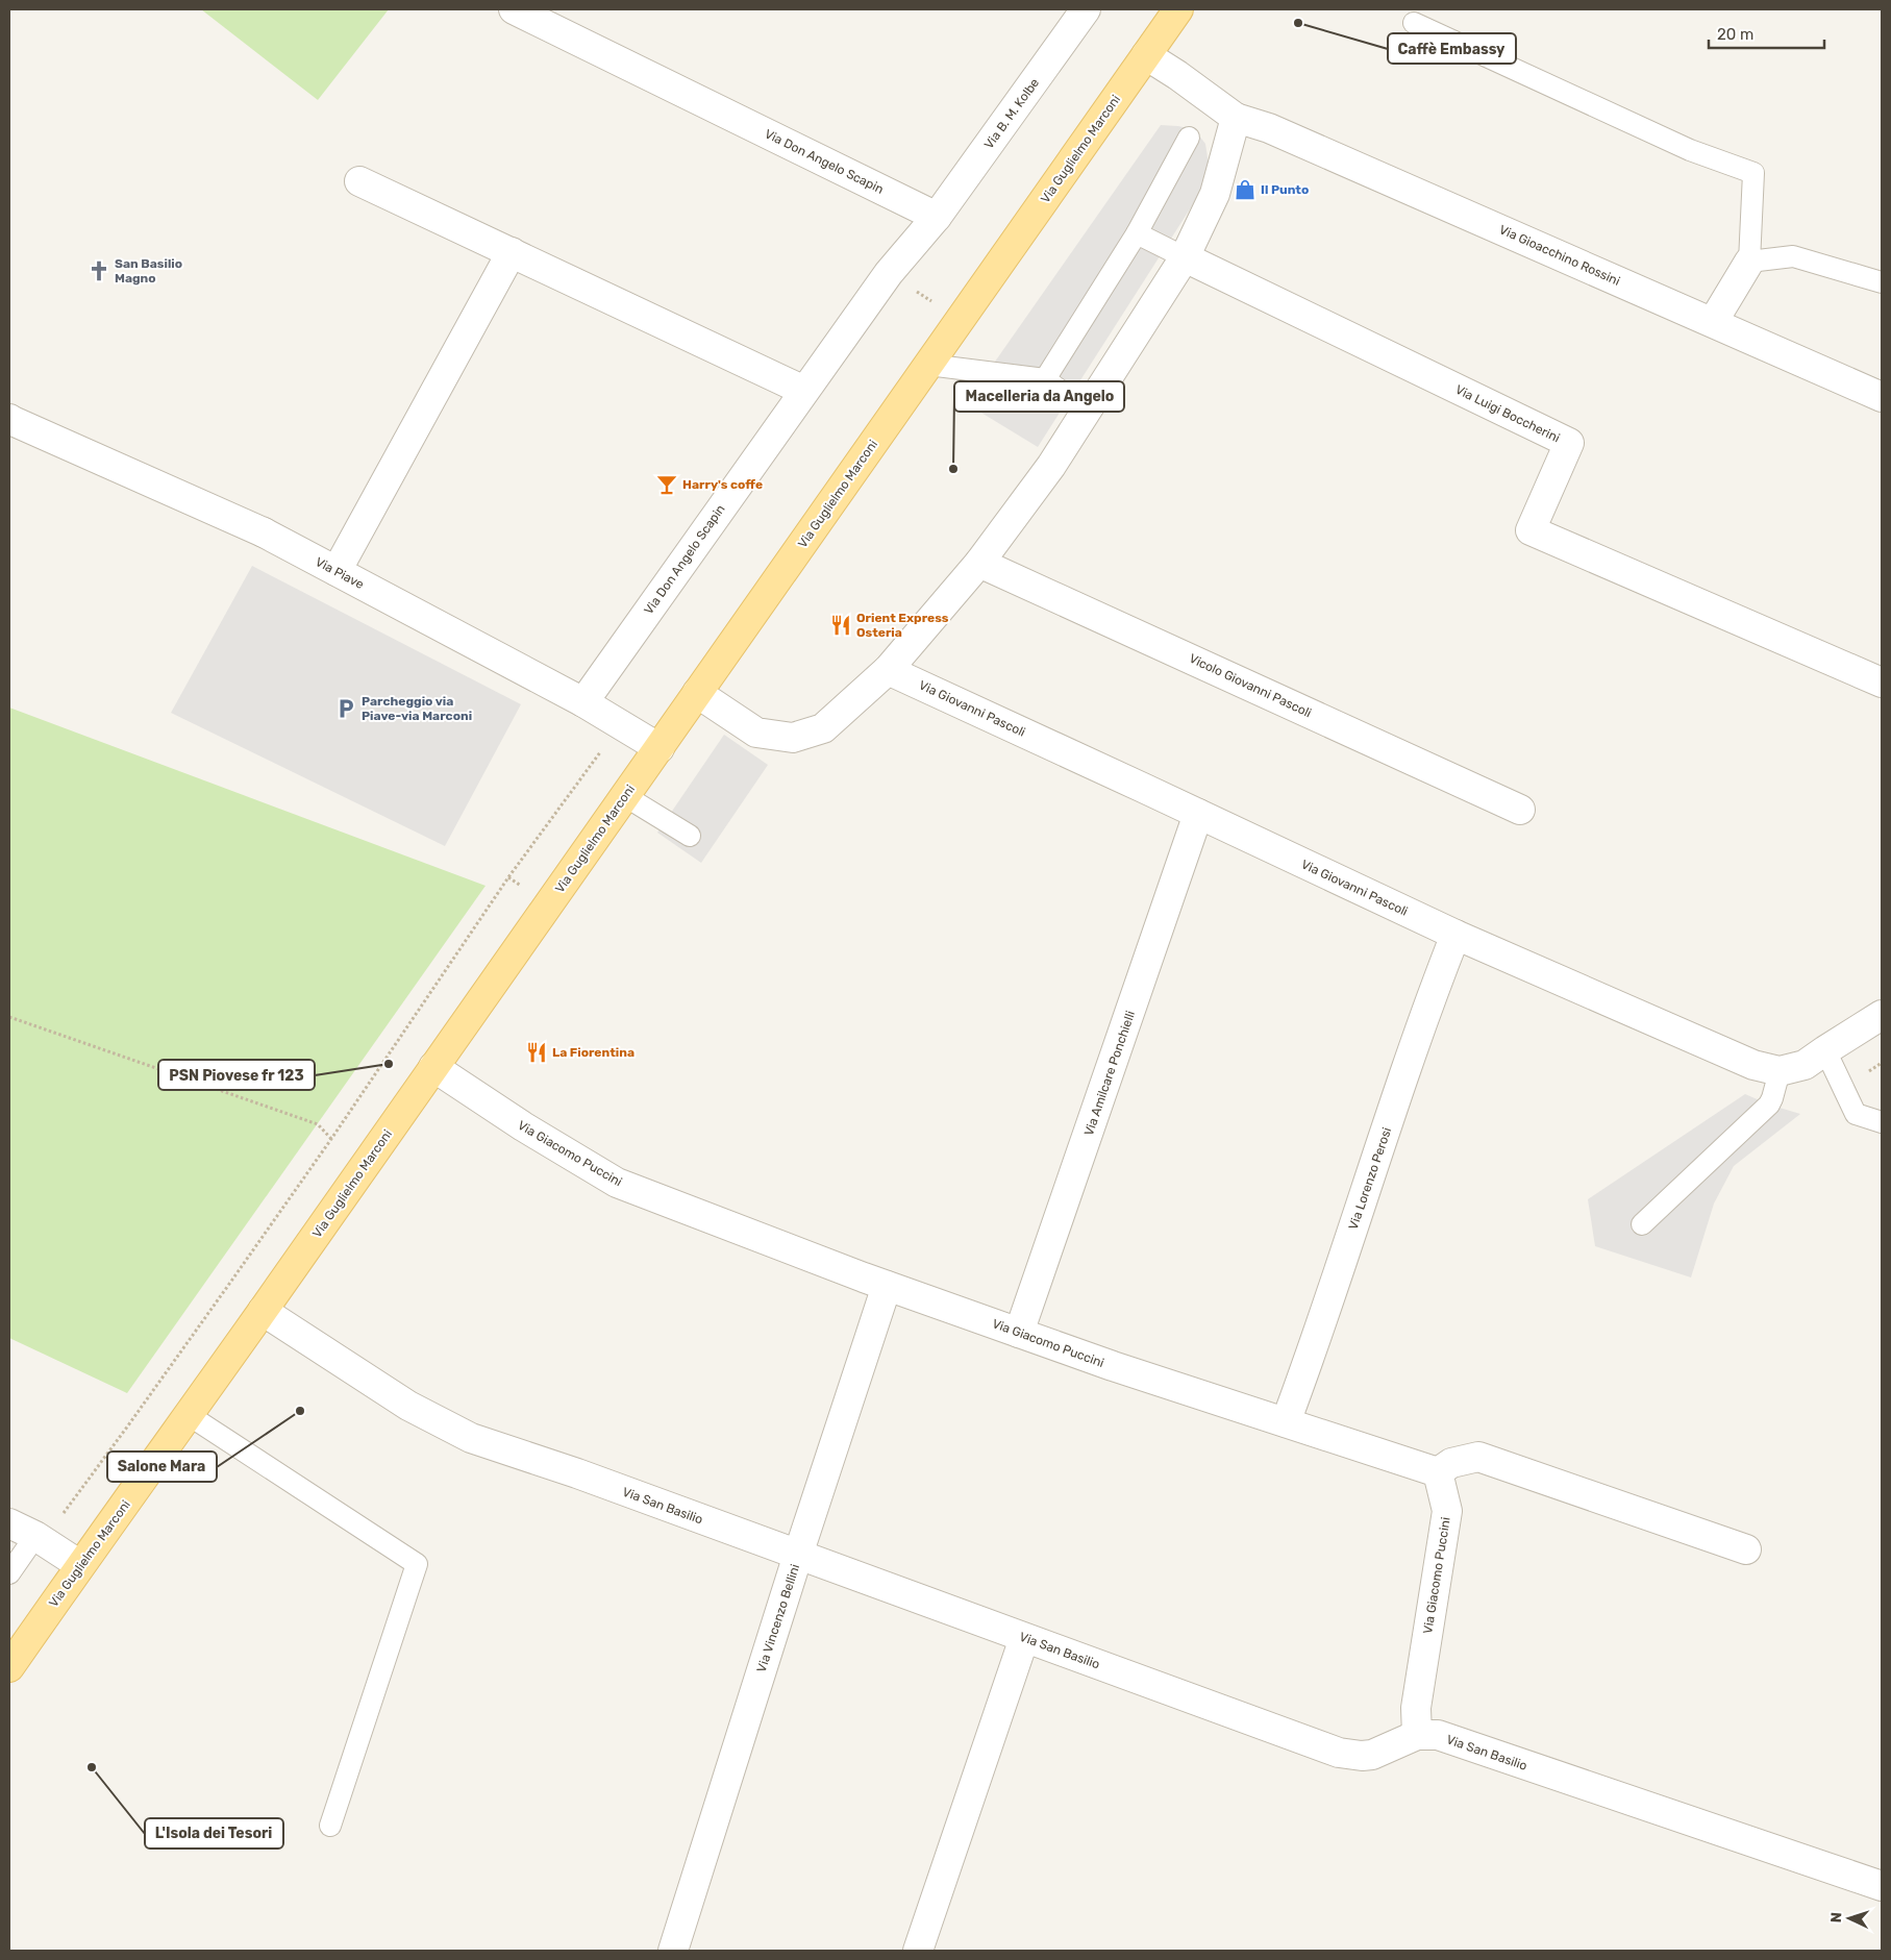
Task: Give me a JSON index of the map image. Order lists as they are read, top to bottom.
{
  "streets": {
    "main road": ["Via Guglielmo Marconi"],
    "street": [
      "Via B. M. Kolbe",
      "Via Don Angelo Scapin",
      "Via Gioacchino Rossini",
      "Via Luigi Boccherini",
      "Via Piave",
      "Vicolo Giovanni Pascoli",
      "Via Giovanni Pascoli",
      "Via Amilcare Ponchielli",
      "Via Giacomo Puccini",
      "Via Lorenzo Perosi",
      "Via San Basilio",
      "Via Vincenzo Bellini"
    ]
  },
  "crossings": [
    ["Via B. M. Kolbe", "Via Don Angelo Scapin"],
    ["Via Guglielmo Marconi", "Via Gioacchino Rossini"],
    ["Via Guglielmo Marconi", "Via Piave"],
    ["Via Guglielmo Marconi", "Via Giacomo Puccini"],
    ["Via Guglielmo Marconi", "Via San Basilio"],
    ["Via Don Angelo Scapin", "Via Piave"],
    ["Via Giovanni Pascoli", "Via Amilcare Ponchielli"],
    ["Via Giovanni Pascoli", "Via Lorenzo Perosi"],
    ["Via Amilcare Ponchielli", "Via Giacomo Puccini"],
    ["Via Giacomo Puccini", "Via Lorenzo Perosi"],
    ["Via Giacomo Puccini", "Via San Basilio"],
    ["Via Giacomo Puccini", "Via Vincenzo Bellini"],
    ["Via San Basilio", "Via Vincenzo Bellini"]
  ],
  "places": {
    "other": [
      "Caffè Embassy",
      "Macelleria da Angelo",
      "PSN Piovese fr 123",
      "Salone Mara",
      "L'Isola dei Tesori"
    ],
    "shop": ["Il Punto"],
    "church": ["San Basilio Magno"],
    "bar": ["Harry's coffe"],
    "restaurant": ["Orient Express Osteria", "La Fiorentina"],
    "parking": ["Parcheggio via Piave-via Marconi"]
  },
  "scale_bar": "20 m",
  "north": "left"
}
